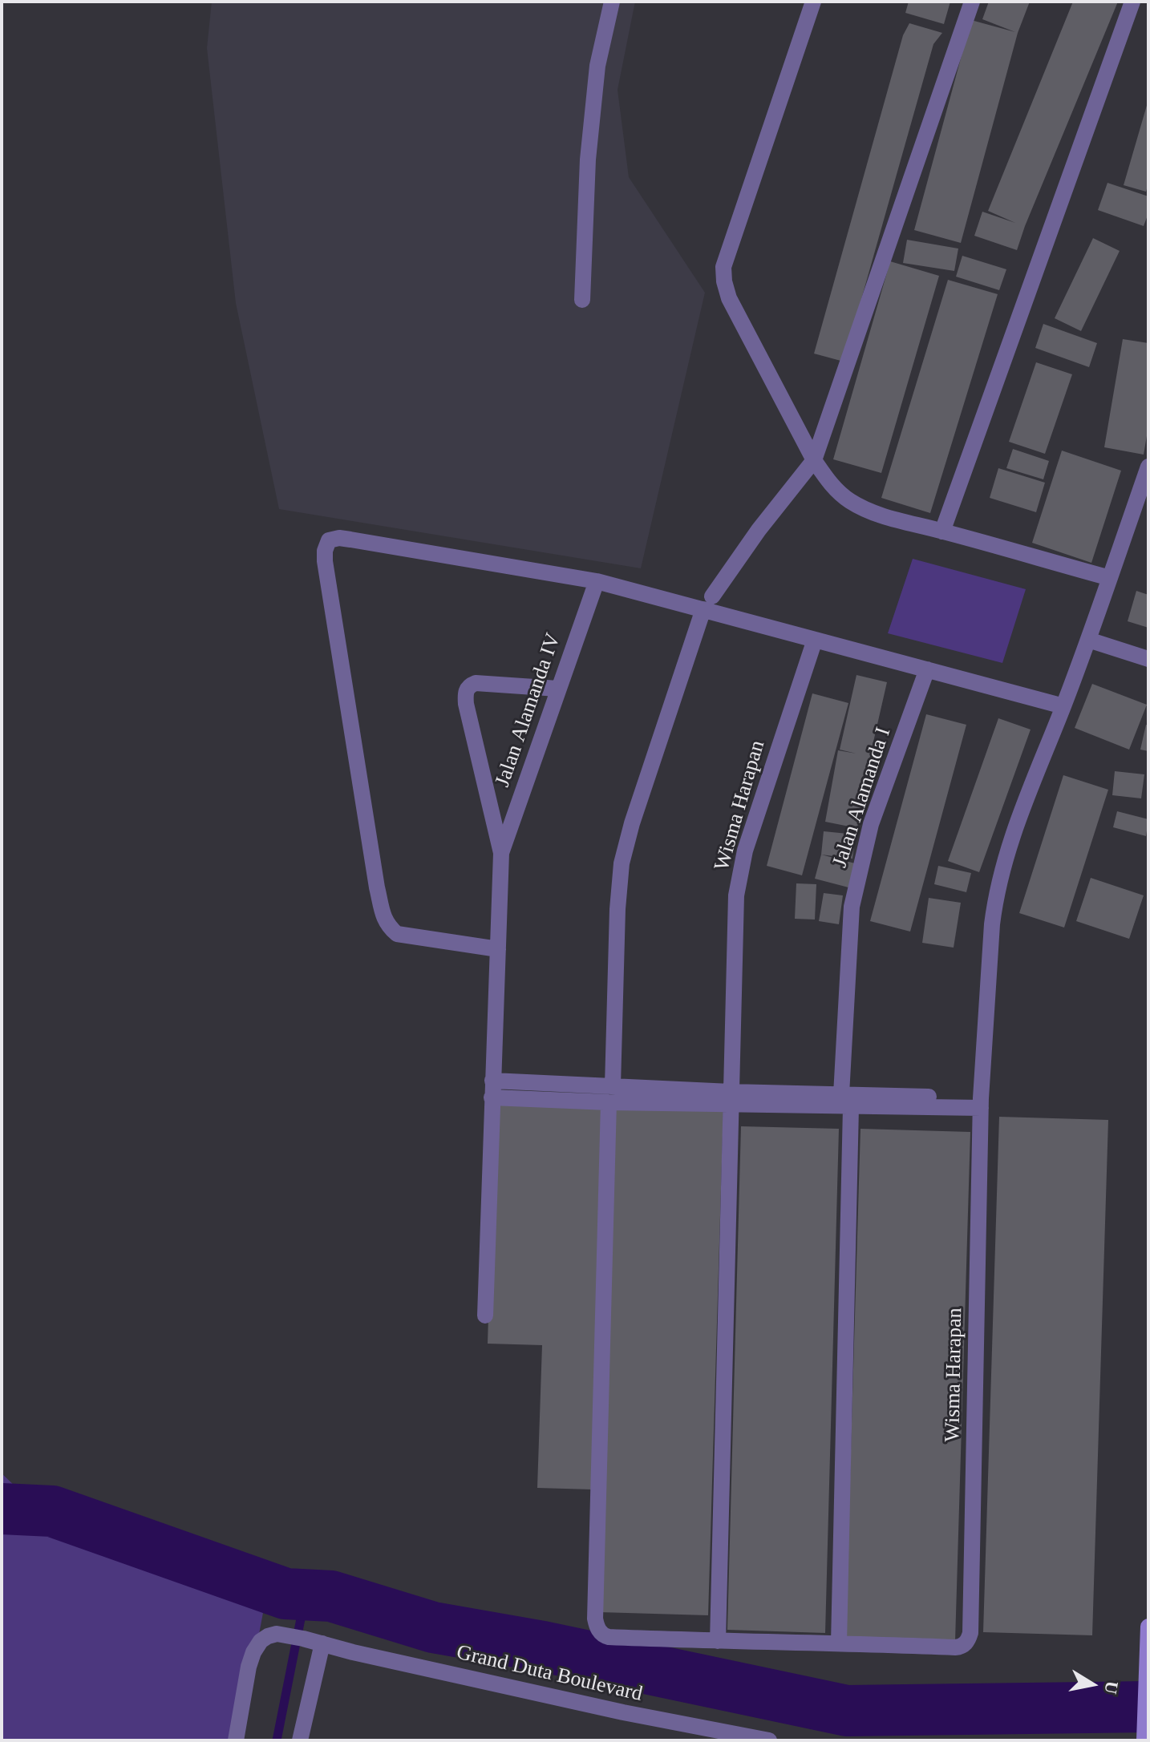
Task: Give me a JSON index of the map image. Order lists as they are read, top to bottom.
{
  "streets": {
    "street": [
      "Jalan Alamanda IV",
      "Jalan Alamanda I",
      "Wisma Harapan",
      "Grand Duta Boulevard"
    ]
  },
  "north": "right"
}
